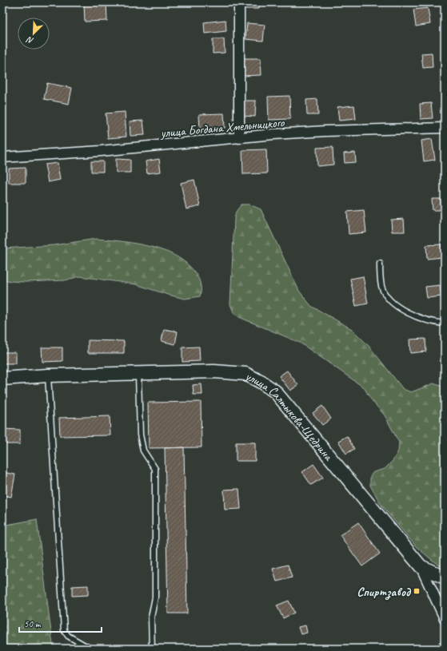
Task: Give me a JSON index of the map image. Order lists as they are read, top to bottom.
{
  "streets": {
    "street": ["улица Богдана Хмельницкого", "улица Салтыкова-Щедрина"]
  },
  "places": {
    "transit": ["Спиртзавод"]
  },
  "scale_bar": "50 m",
  "north": "bottom left"
}
